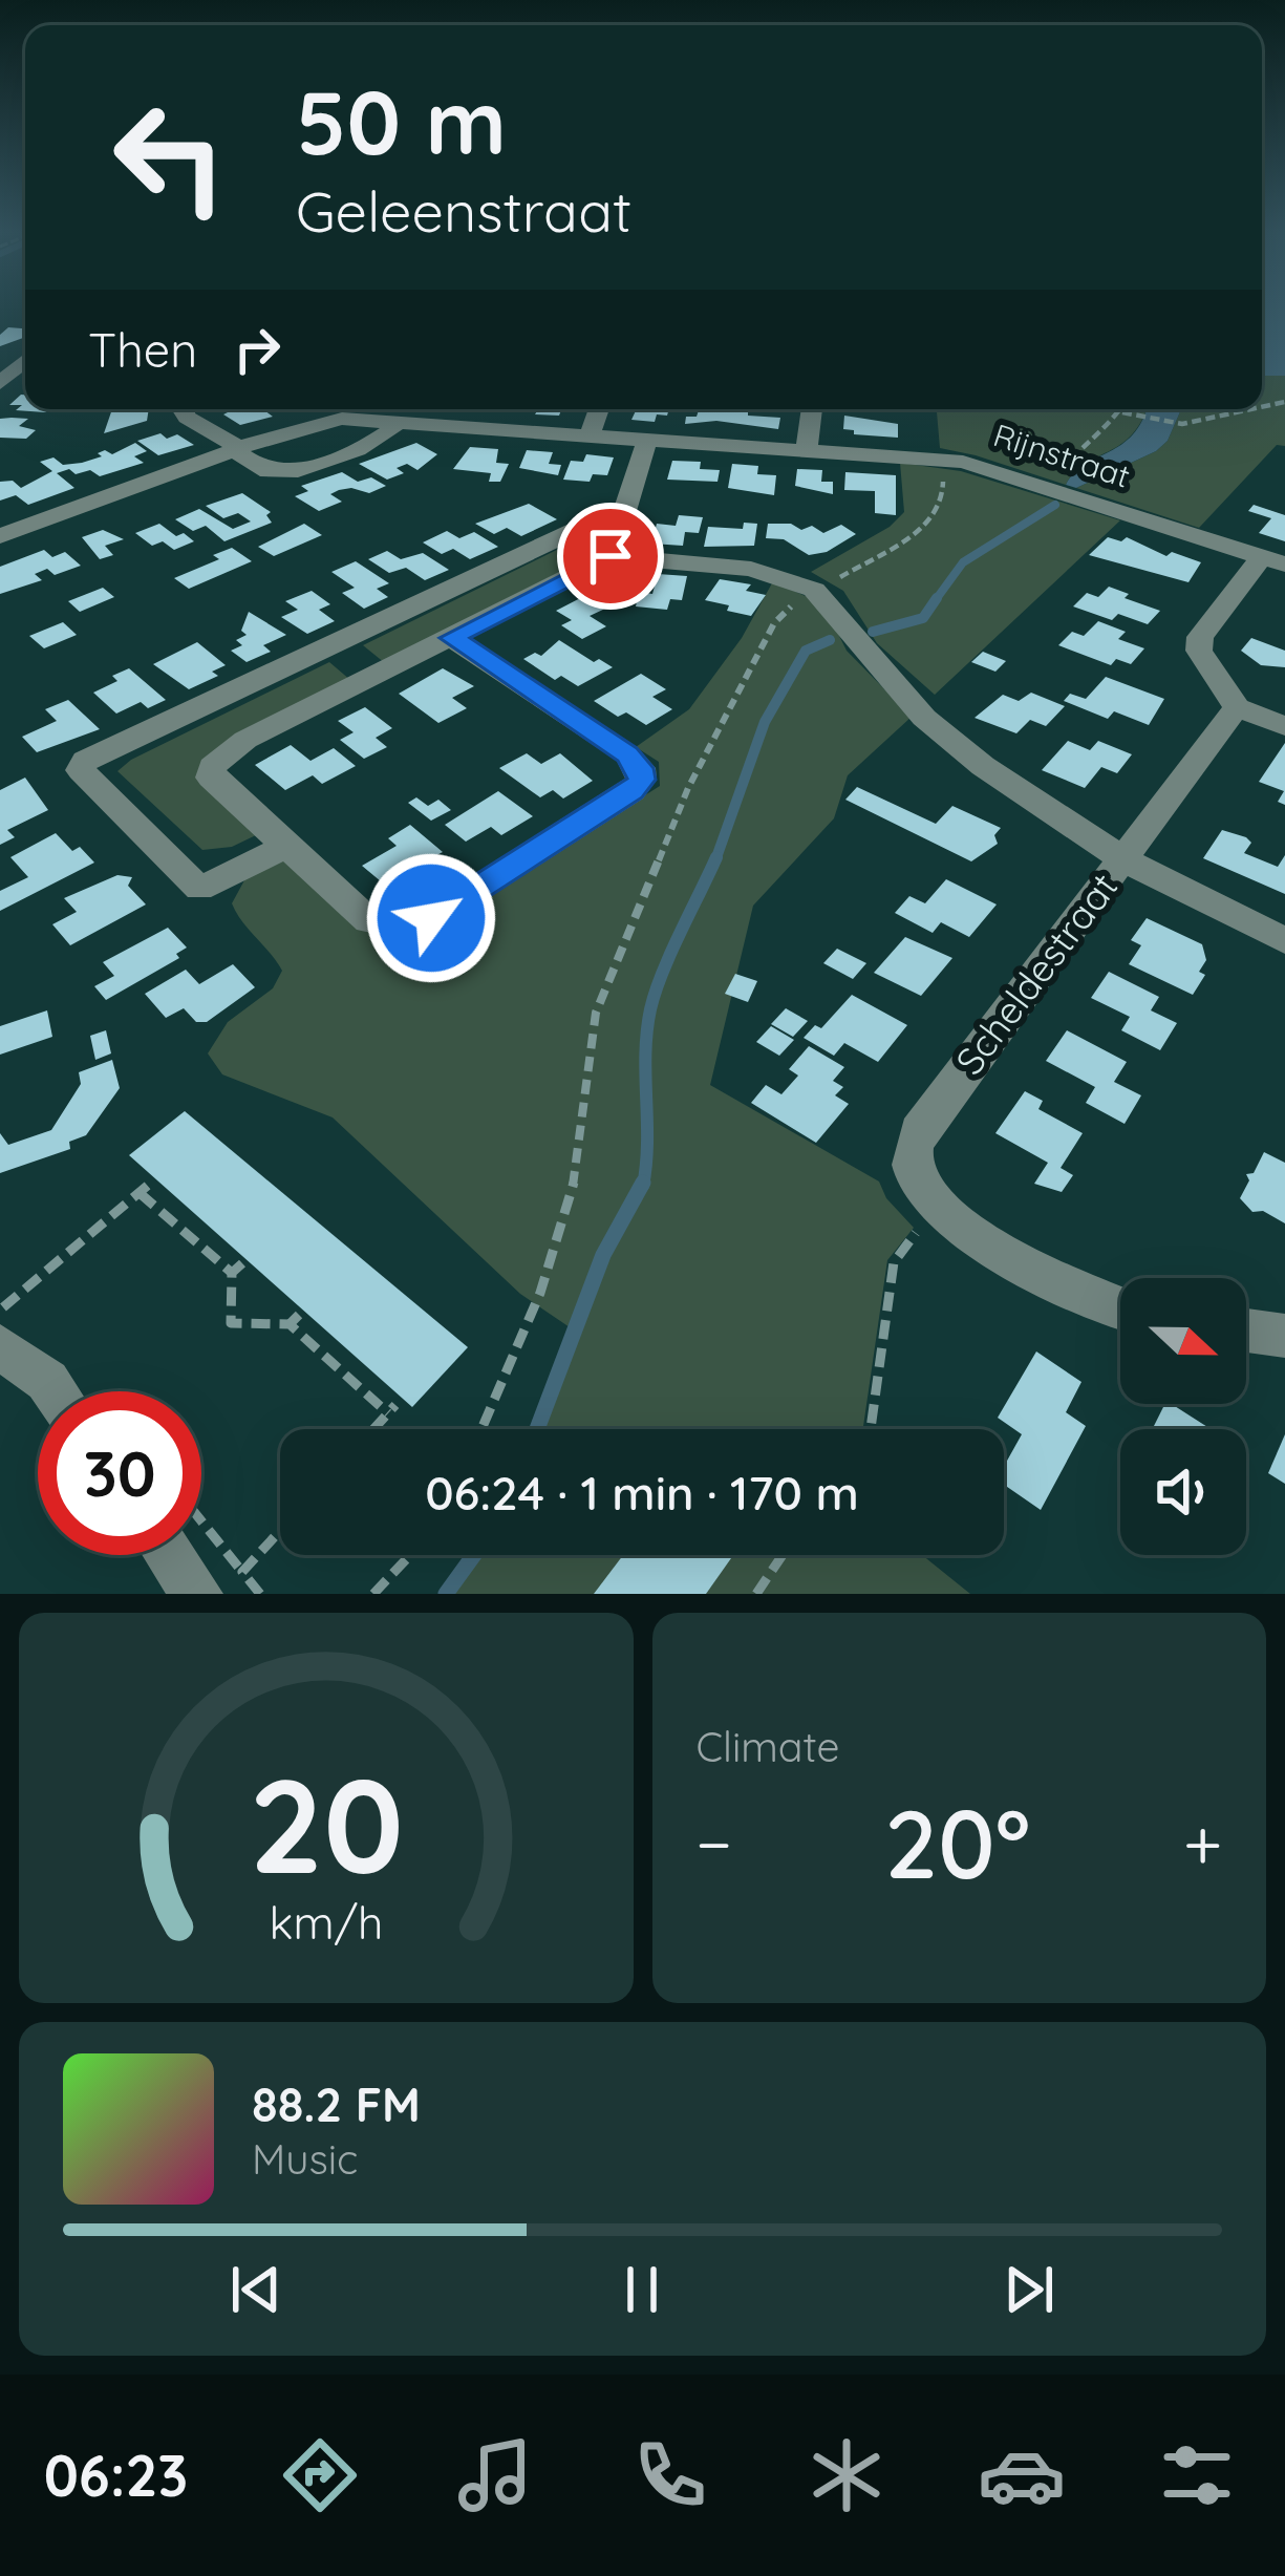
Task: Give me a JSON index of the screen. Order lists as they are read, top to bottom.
{
  "streets": {
    "street": ["Rijnstraat", "Scheldestraat"]
  },
  "north": "right",
  "page": {
    "turn": ["50 m", "Geleenstraat"],
    "then": "Then",
    "limit": "30",
    "trip": "06:24 · 1 min · 170 m",
    "tile": "Climate",
    "heat": ["−", "20°", "+"],
    "song": ["88.2 FM", "Music"],
    "tabs": "06:23",
    "gauge": ["20", "km/h"]
  }
}
